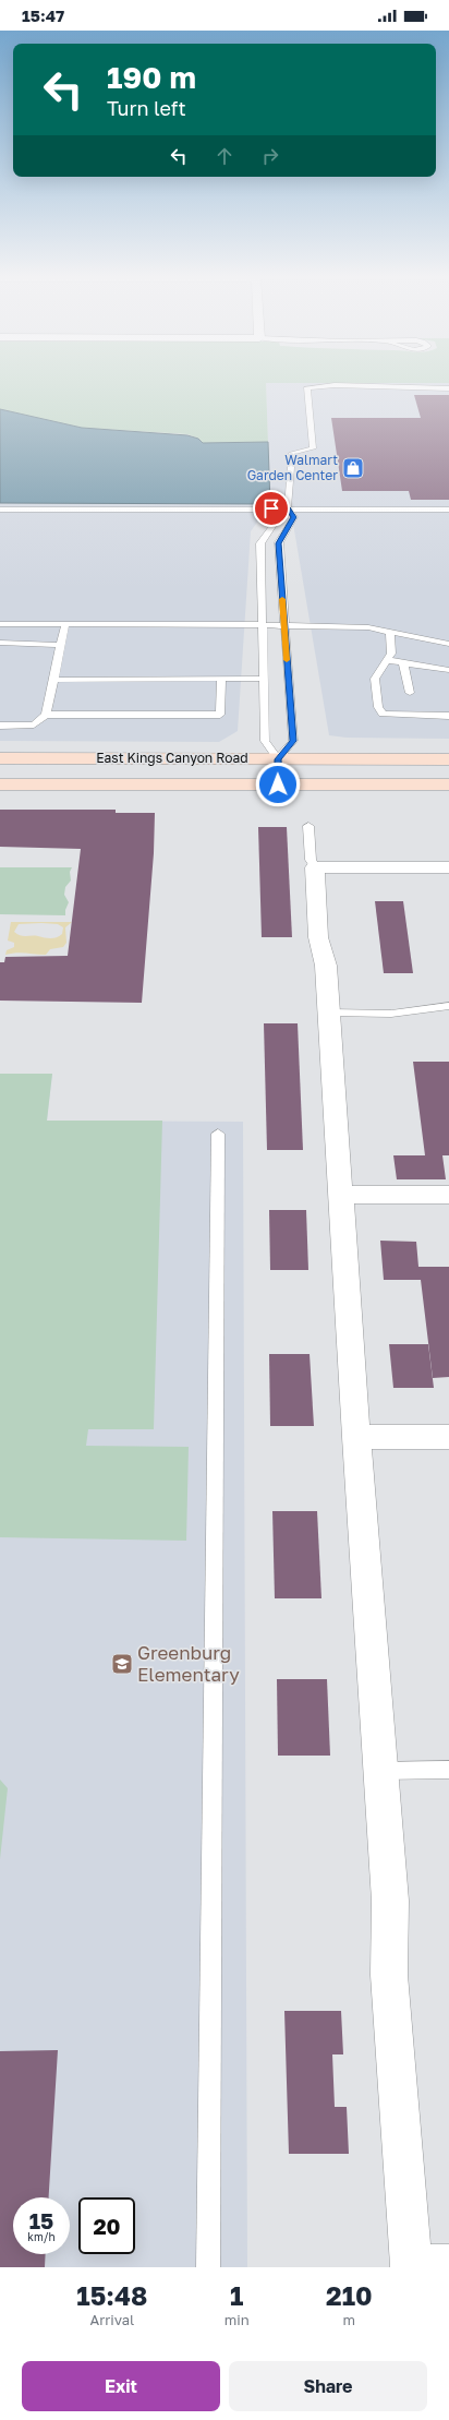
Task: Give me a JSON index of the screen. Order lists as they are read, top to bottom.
{
  "streets": {
    "main road": ["East Kings Canyon Road"]
  },
  "places": {
    "shop": ["Walmart Garden Center"],
    "school or university": ["Greenburg Elementary"]
  },
  "page": {
    "status": "15:47",
    "turn": ["190 m", "Turn left"],
    "speed": "15 km/h",
    "limit": "20",
    "eta": [
      "15:48",
      "Arrival",
      "1",
      "min",
      "210",
      "m"
    ],
    "buttons": ["Exit", "Share"]
  }
}
